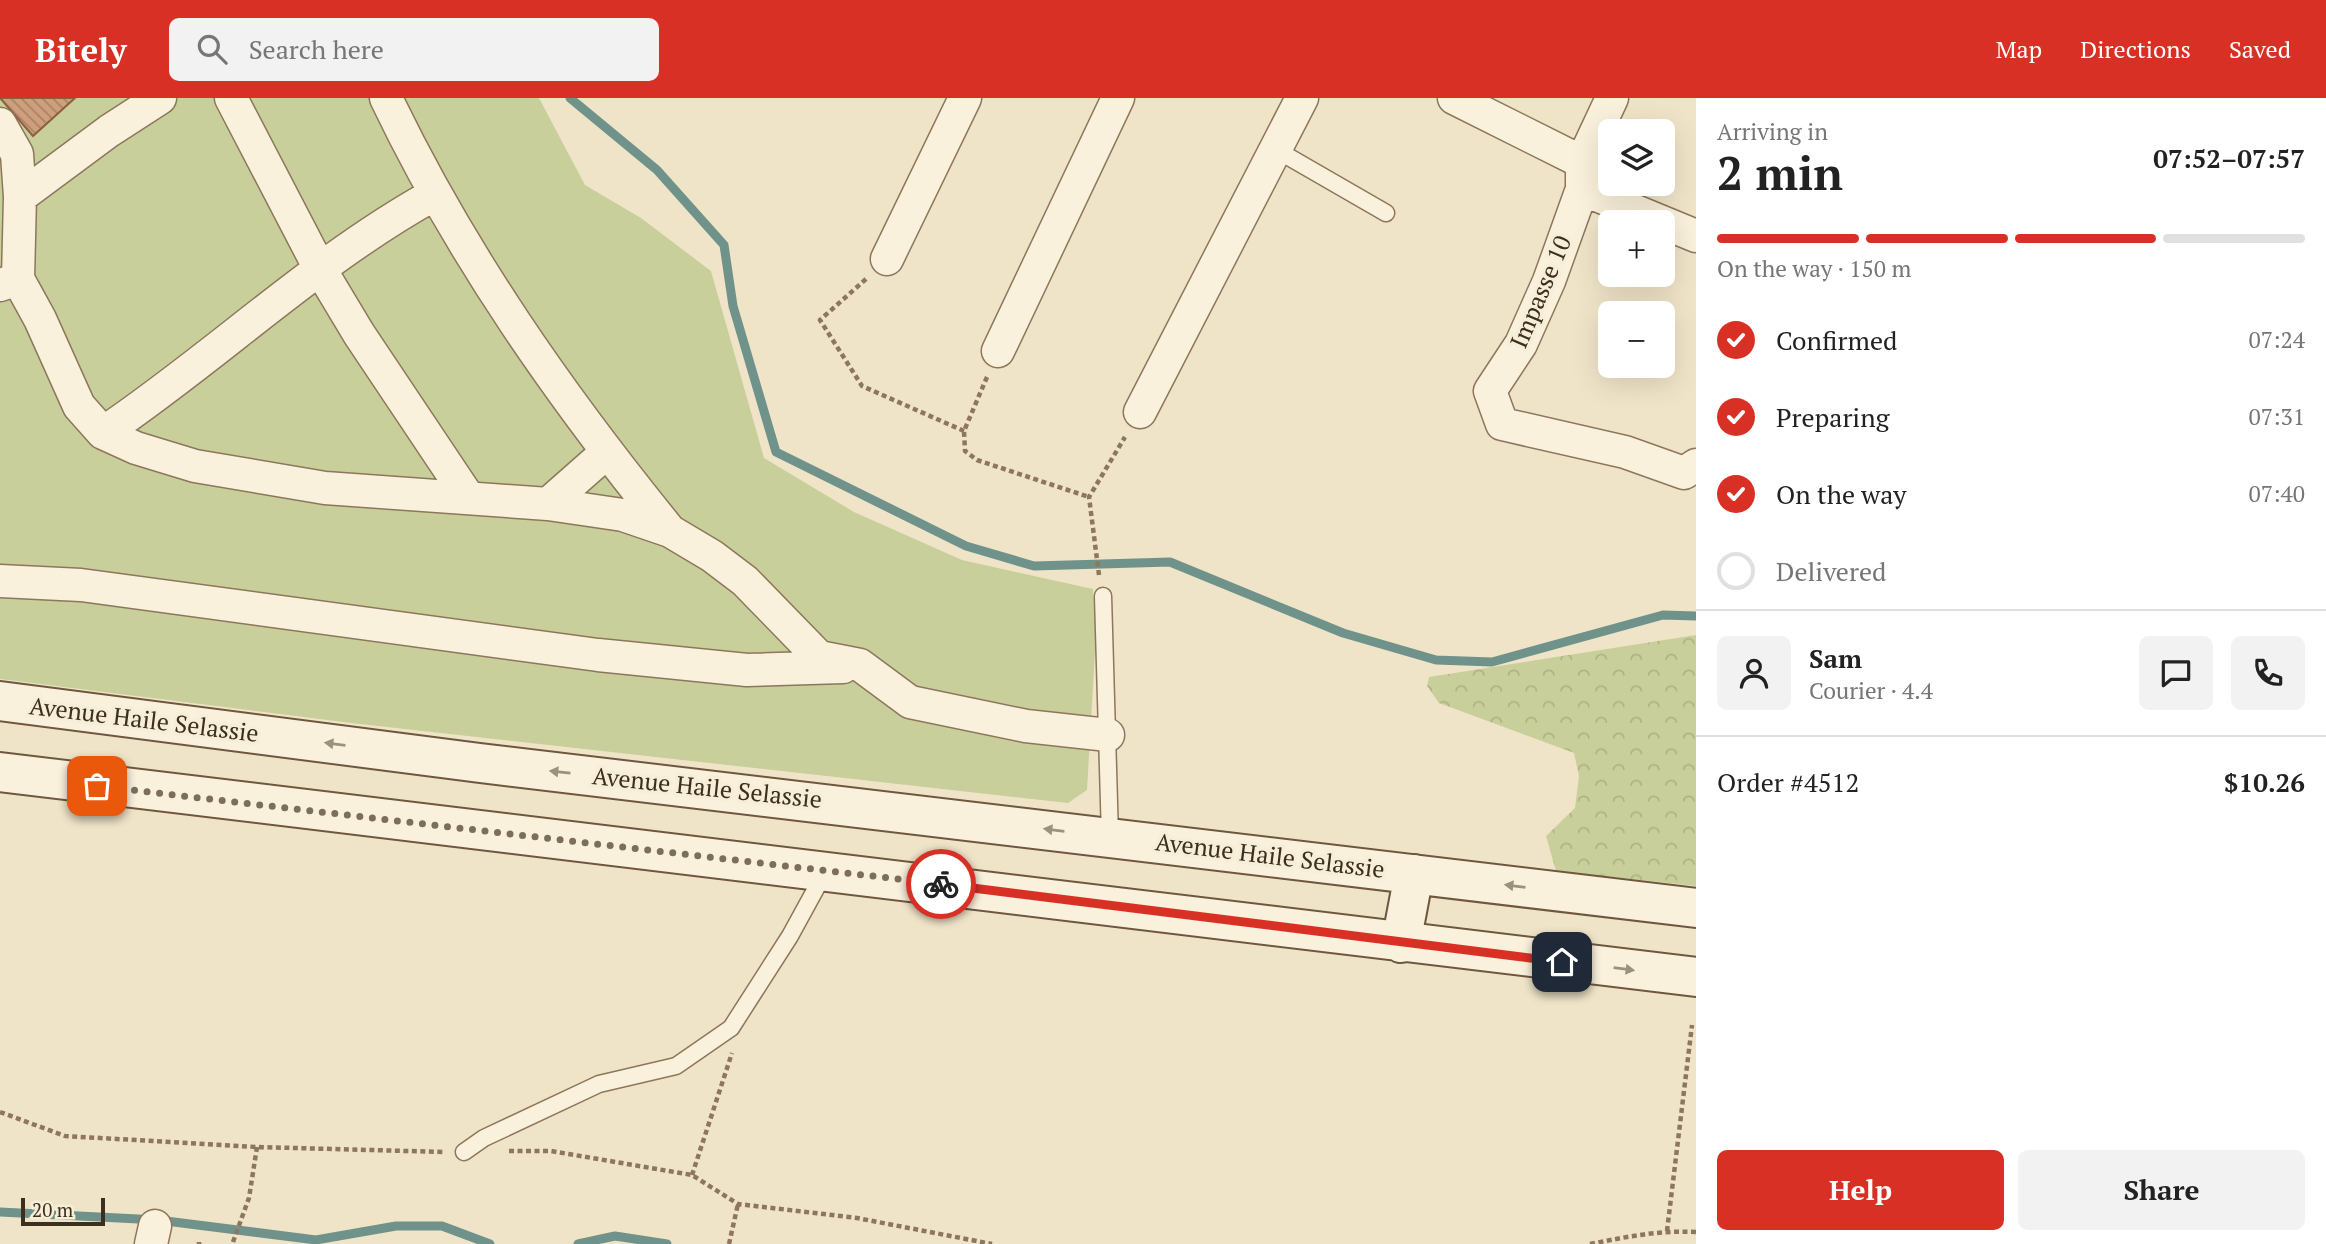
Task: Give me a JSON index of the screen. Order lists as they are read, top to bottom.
{
  "streets": {
    "street": ["Impasse 10", "Avenue Haile Selassie"]
  },
  "scale_bar": "20 m",
  "page": {
    "header": "Bitely",
    "search": "Search here",
    "nav": ["Map", "Directions", "Saved"],
    "heading": ["2 min", "Arriving in", "07:52–07:57"],
    "panel": [
      "Sam",
      "Courier · 4.4",
      "Order #4512",
      "$10.26"
    ],
    "map_buttons": ["+", "−"],
    "bar": "On the way · 150 m",
    "list": [
      ["Confirmed", "07:24"],
      ["Preparing", "07:31"],
      ["On the way", "07:40"],
      "Delivered"
    ],
    "buttons": ["Help", "Share"],
    "scale": "20 m"
  }
}
